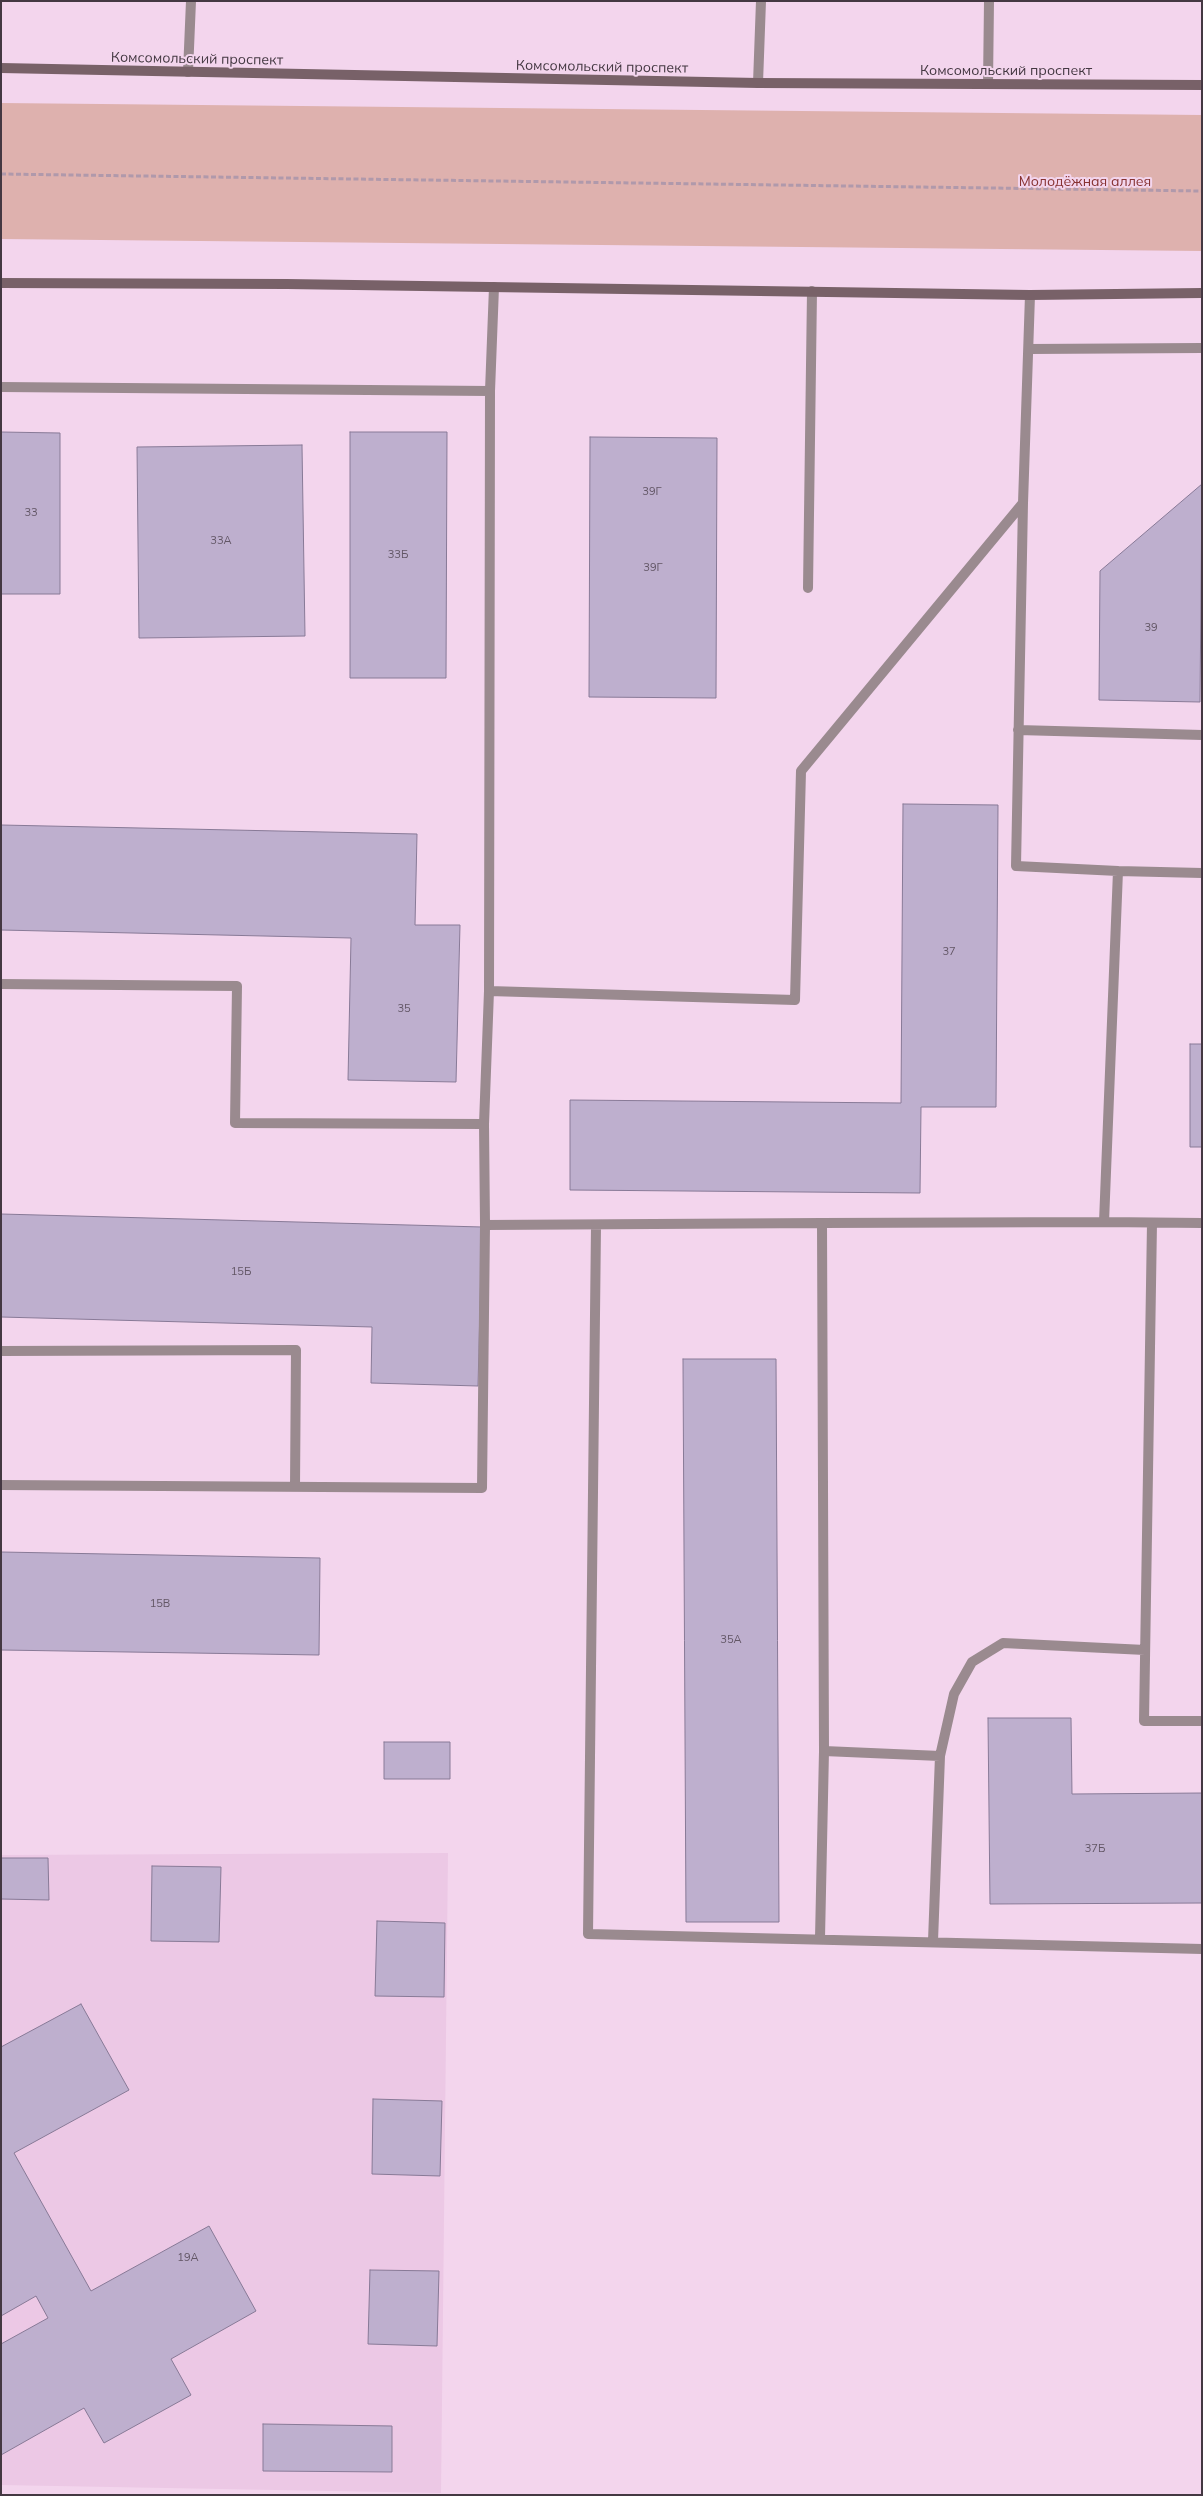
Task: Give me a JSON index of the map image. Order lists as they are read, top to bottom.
{
  "streets": {
    "main road": ["Комсомольский проспект"]
  },
  "parks": ["Молодёжная аллея"],
  "house_numbers": [
    "39Г",
    "33",
    "33А",
    "33Б",
    "39Г",
    "39",
    "37",
    "35",
    "15Б",
    "15В",
    "35А",
    "37Б",
    "19А"
  ]
}
